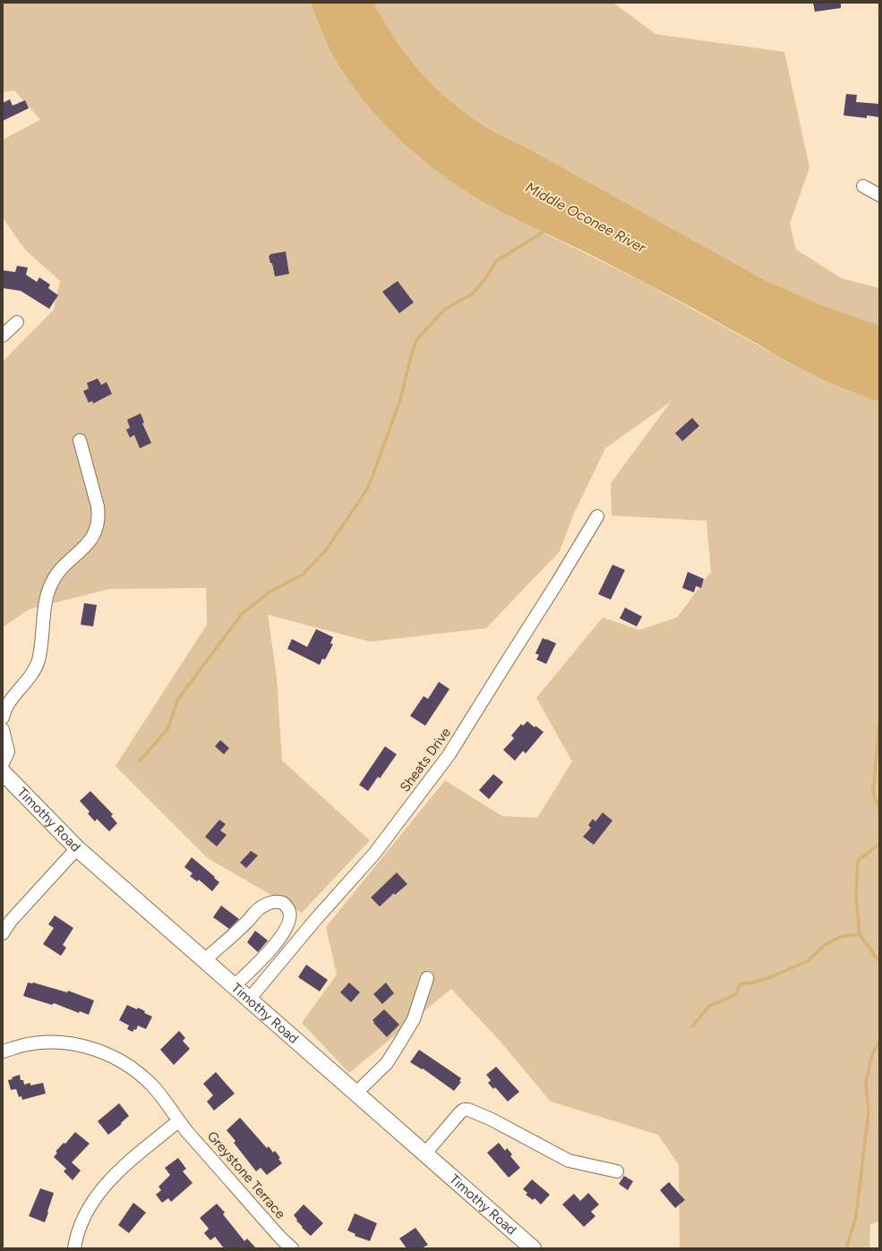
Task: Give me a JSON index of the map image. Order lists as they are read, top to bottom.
{
  "streets": {
    "main road": ["Timothy Road"],
    "street": ["Sheats Drive", "Greystone Terrace"]
  },
  "crossings": [
    ["Sheats Drive", "Timothy Road"]
  ],
  "water": ["Middle Oconee River"]
}
